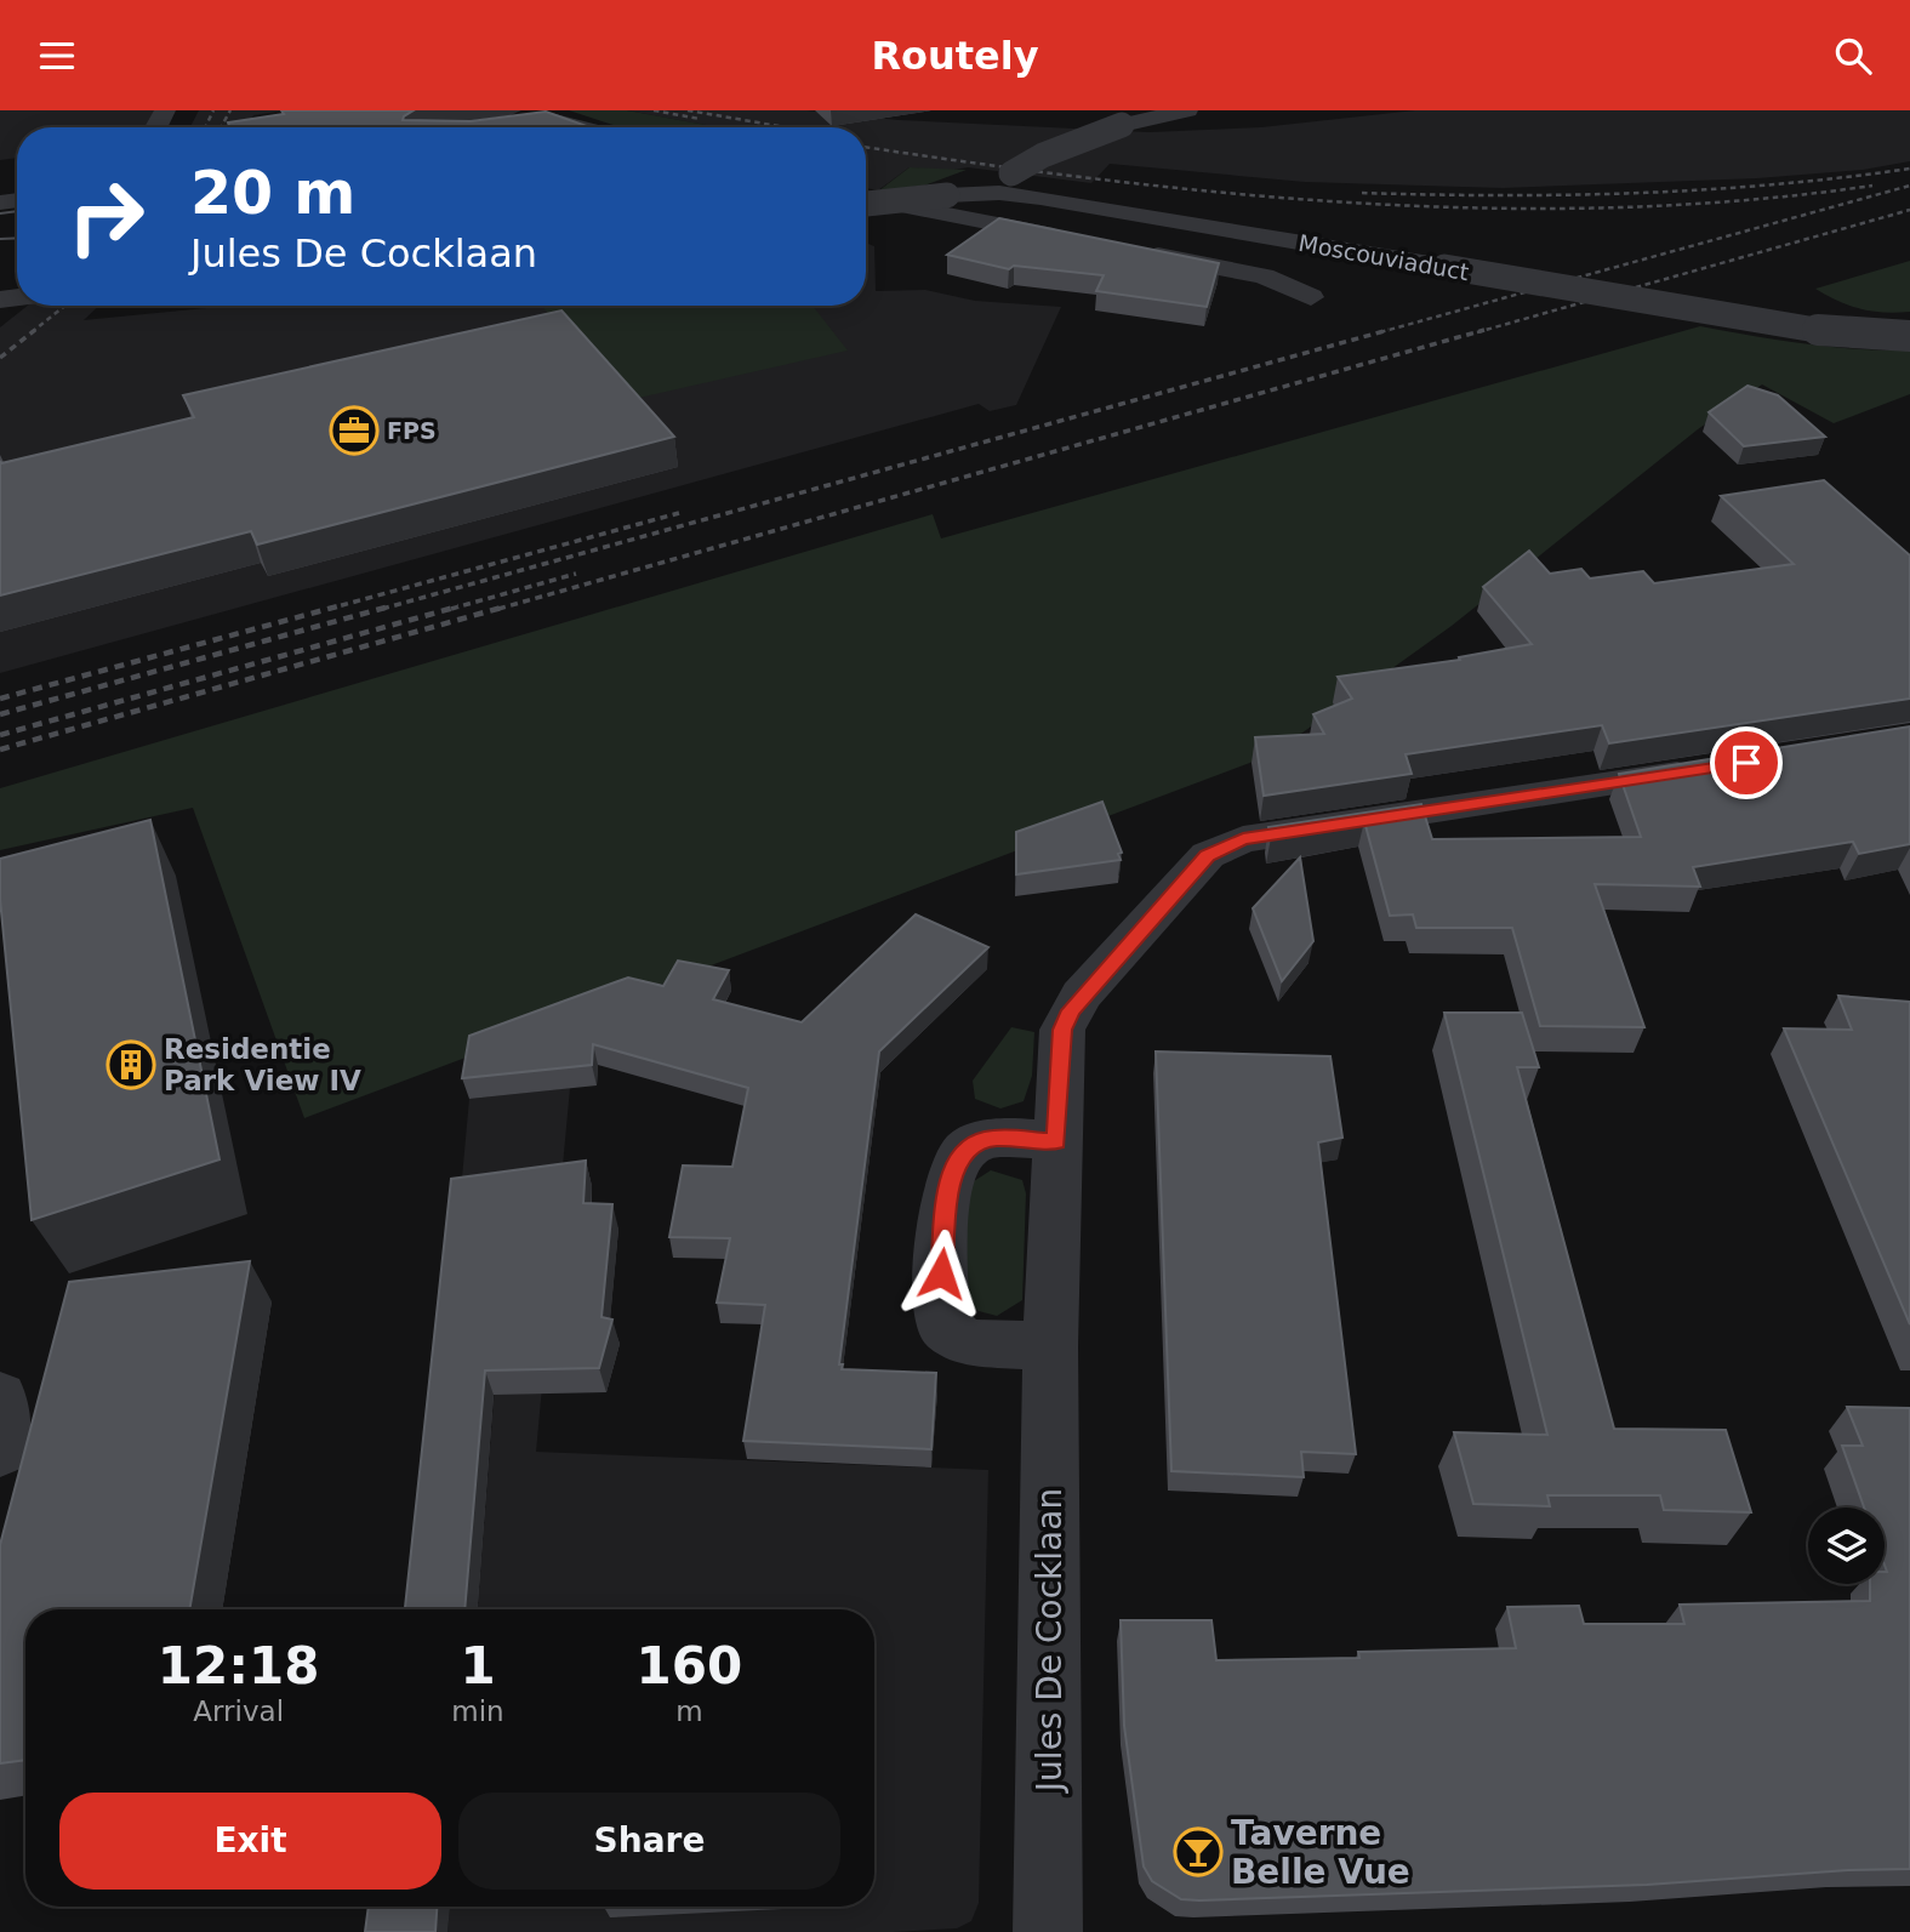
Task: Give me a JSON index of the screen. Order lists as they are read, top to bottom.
{
  "streets": {
    "street": ["Moscouviaduct", "Jules De Cocklaan"]
  },
  "places": {
    "office": ["FPS"],
    "building": ["Residentie Park View IV"],
    "bar": ["Taverne Belle Vue"]
  },
  "page": {
    "header": "Routely",
    "turn": ["20 m", "Jules De Cocklaan"],
    "eta": [
      "12:18",
      "Arrival",
      "1",
      "min",
      "160",
      "m"
    ],
    "buttons": ["Exit", "Share"]
  }
}
